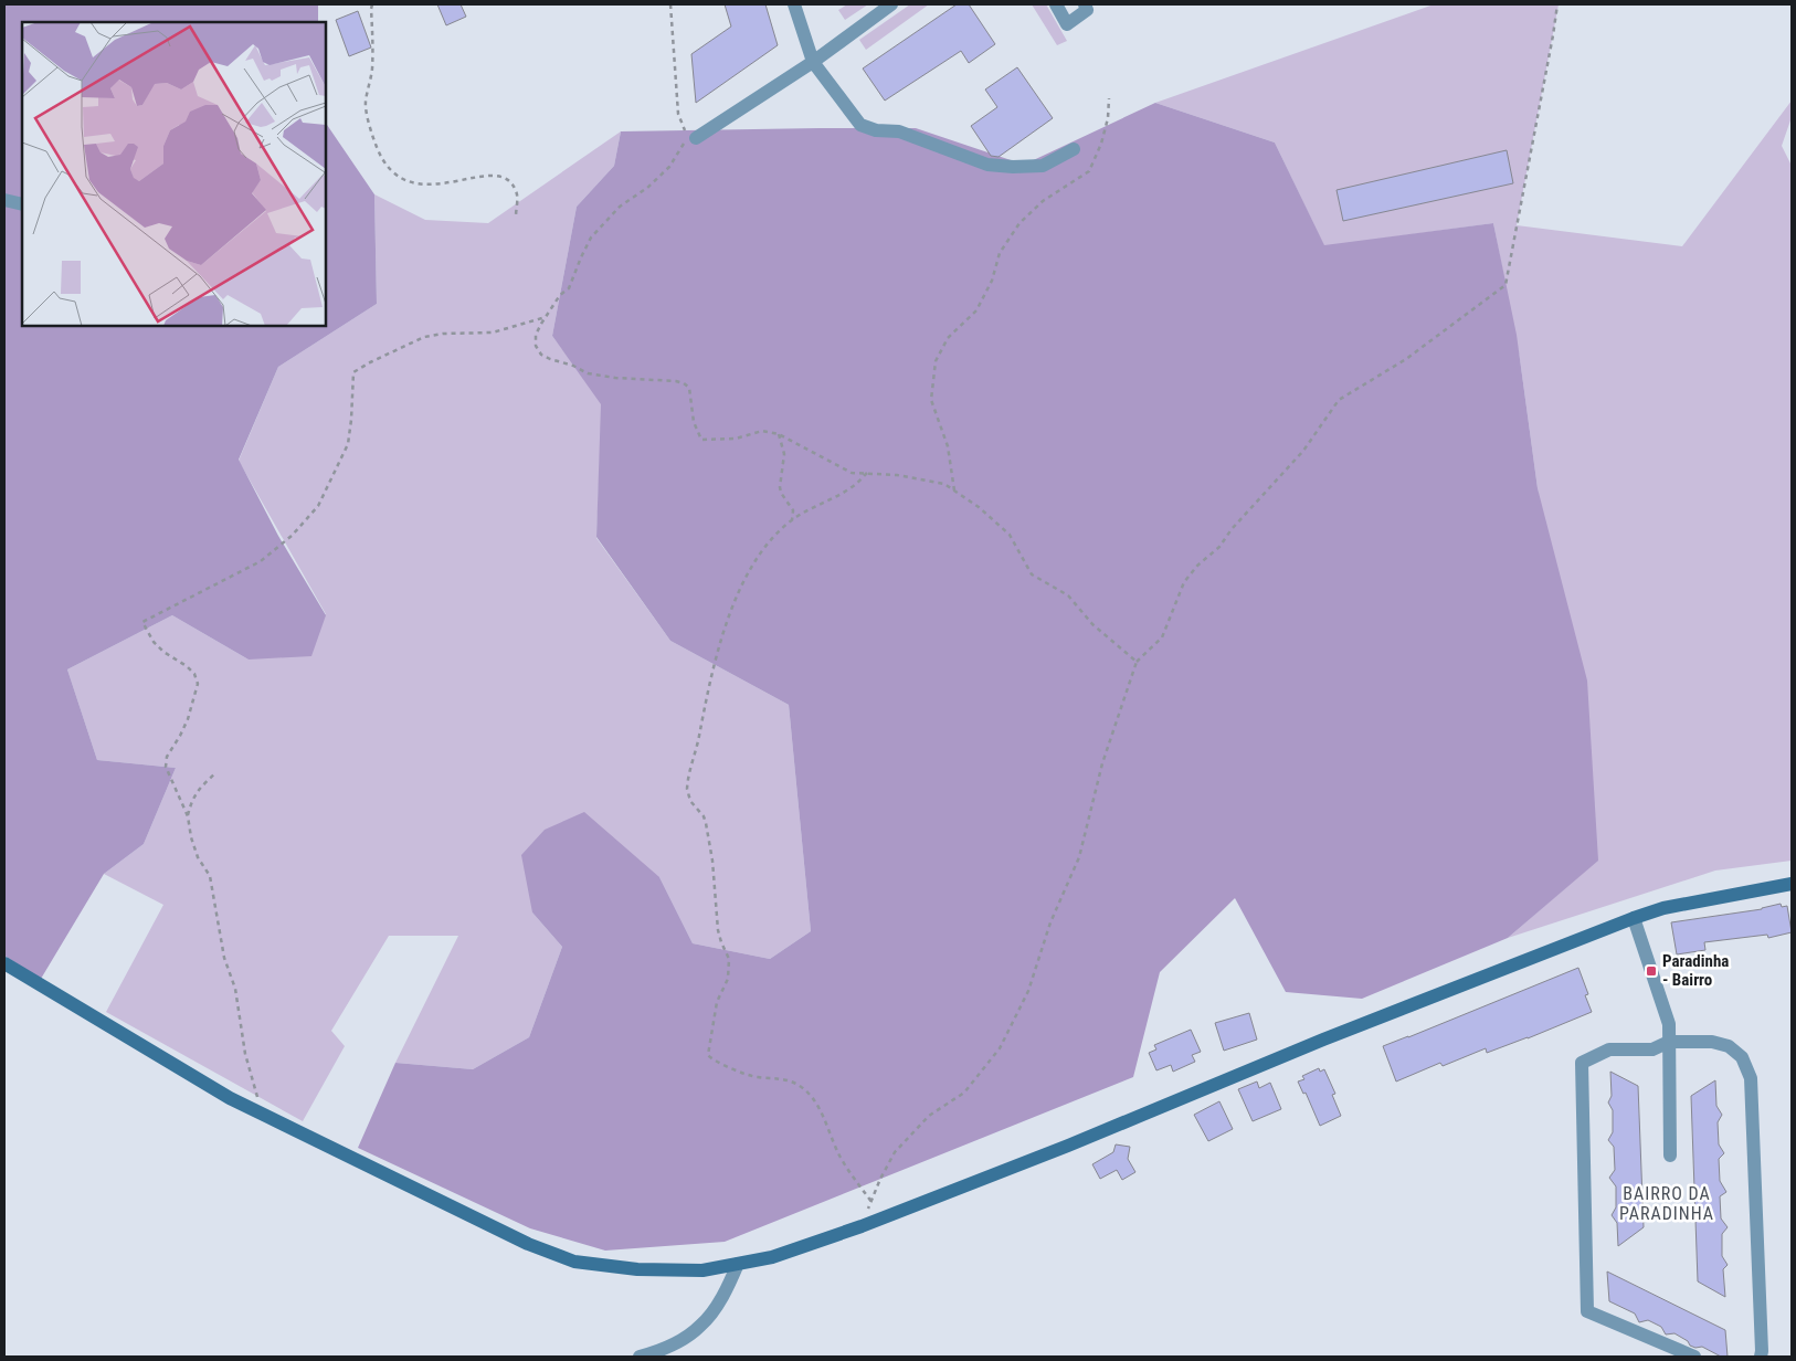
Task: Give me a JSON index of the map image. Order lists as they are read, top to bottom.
{
  "districts": ["BAIRRO DA PARADINHA"],
  "places": {
    "transit": ["Paradinha - Bairro"]
  }
}
